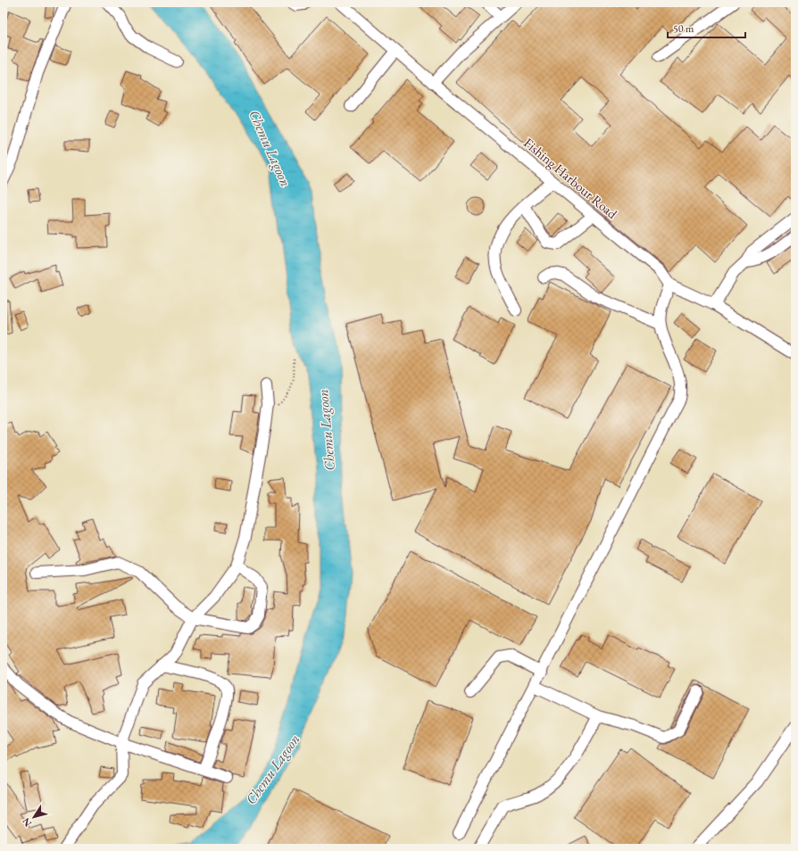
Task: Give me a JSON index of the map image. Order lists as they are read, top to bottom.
{
  "streets": {
    "street": ["Fishing Harbour Road"]
  },
  "water": ["Chemu Lagoon"],
  "scale_bar": "50 m",
  "north": "bottom left"
}
